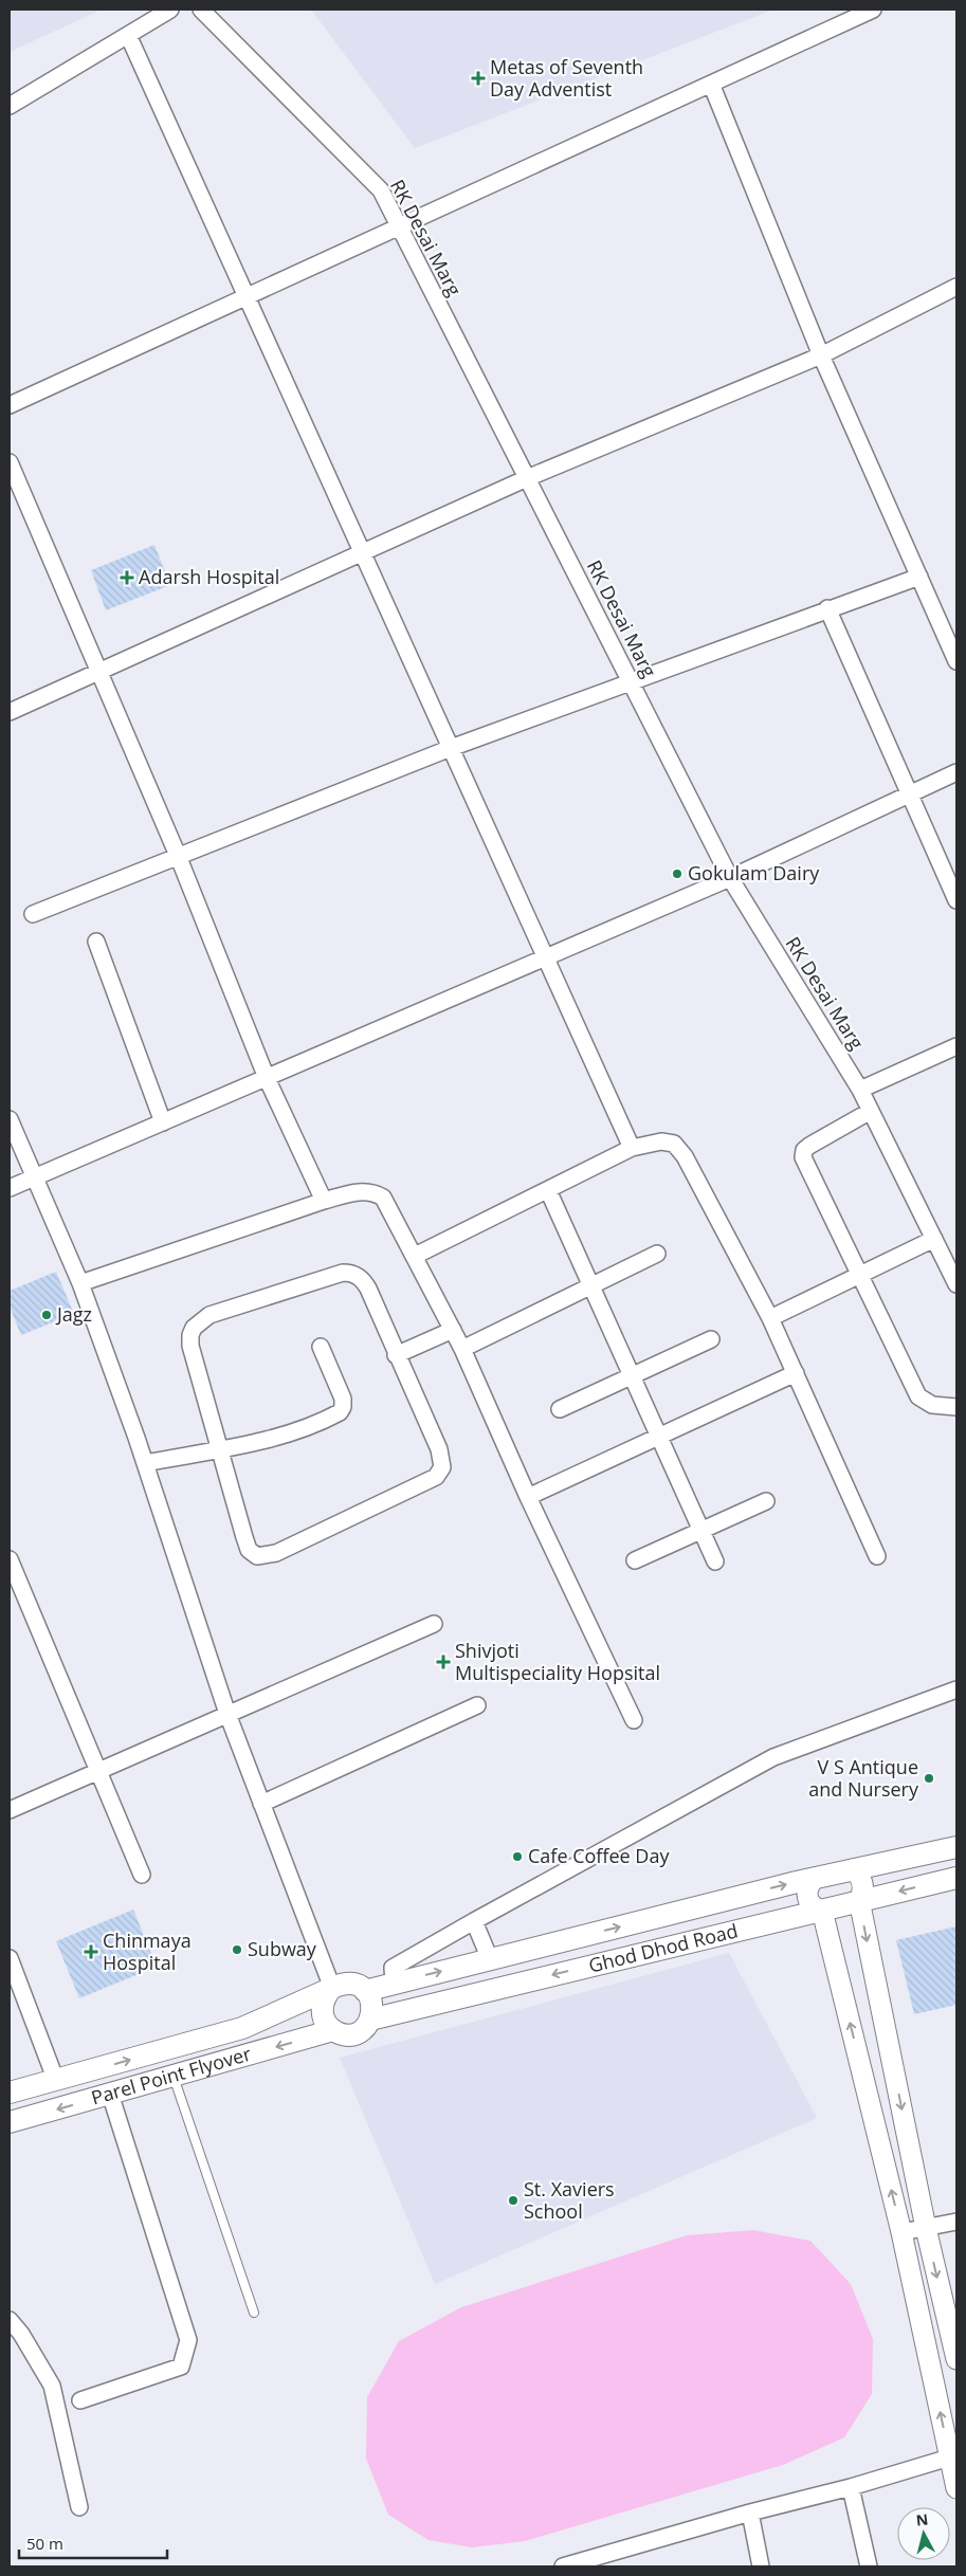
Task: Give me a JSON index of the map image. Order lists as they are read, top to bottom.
{
  "streets": {
    "main road": ["Ghod Dhod Road", "Parel Point Flyover"],
    "street": ["RK Desai Marg"]
  },
  "crossings": [
    ["Ghod Dhod Road", "Parel Point Flyover"]
  ],
  "places": {
    "health": [
      "Metas of Seventh Day Adventist",
      "Adarsh Hospital",
      "Shivjoti Multispeciality Hopsital",
      "Chinmaya Hospital"
    ],
    "other": [
      "Gokulam Dairy",
      "Jagz",
      "V S Antique and Nursery",
      "Cafe Coffee Day",
      "Subway",
      "St. Xaviers School"
    ]
  },
  "scale_bar": "50 m",
  "north": "top"
}
